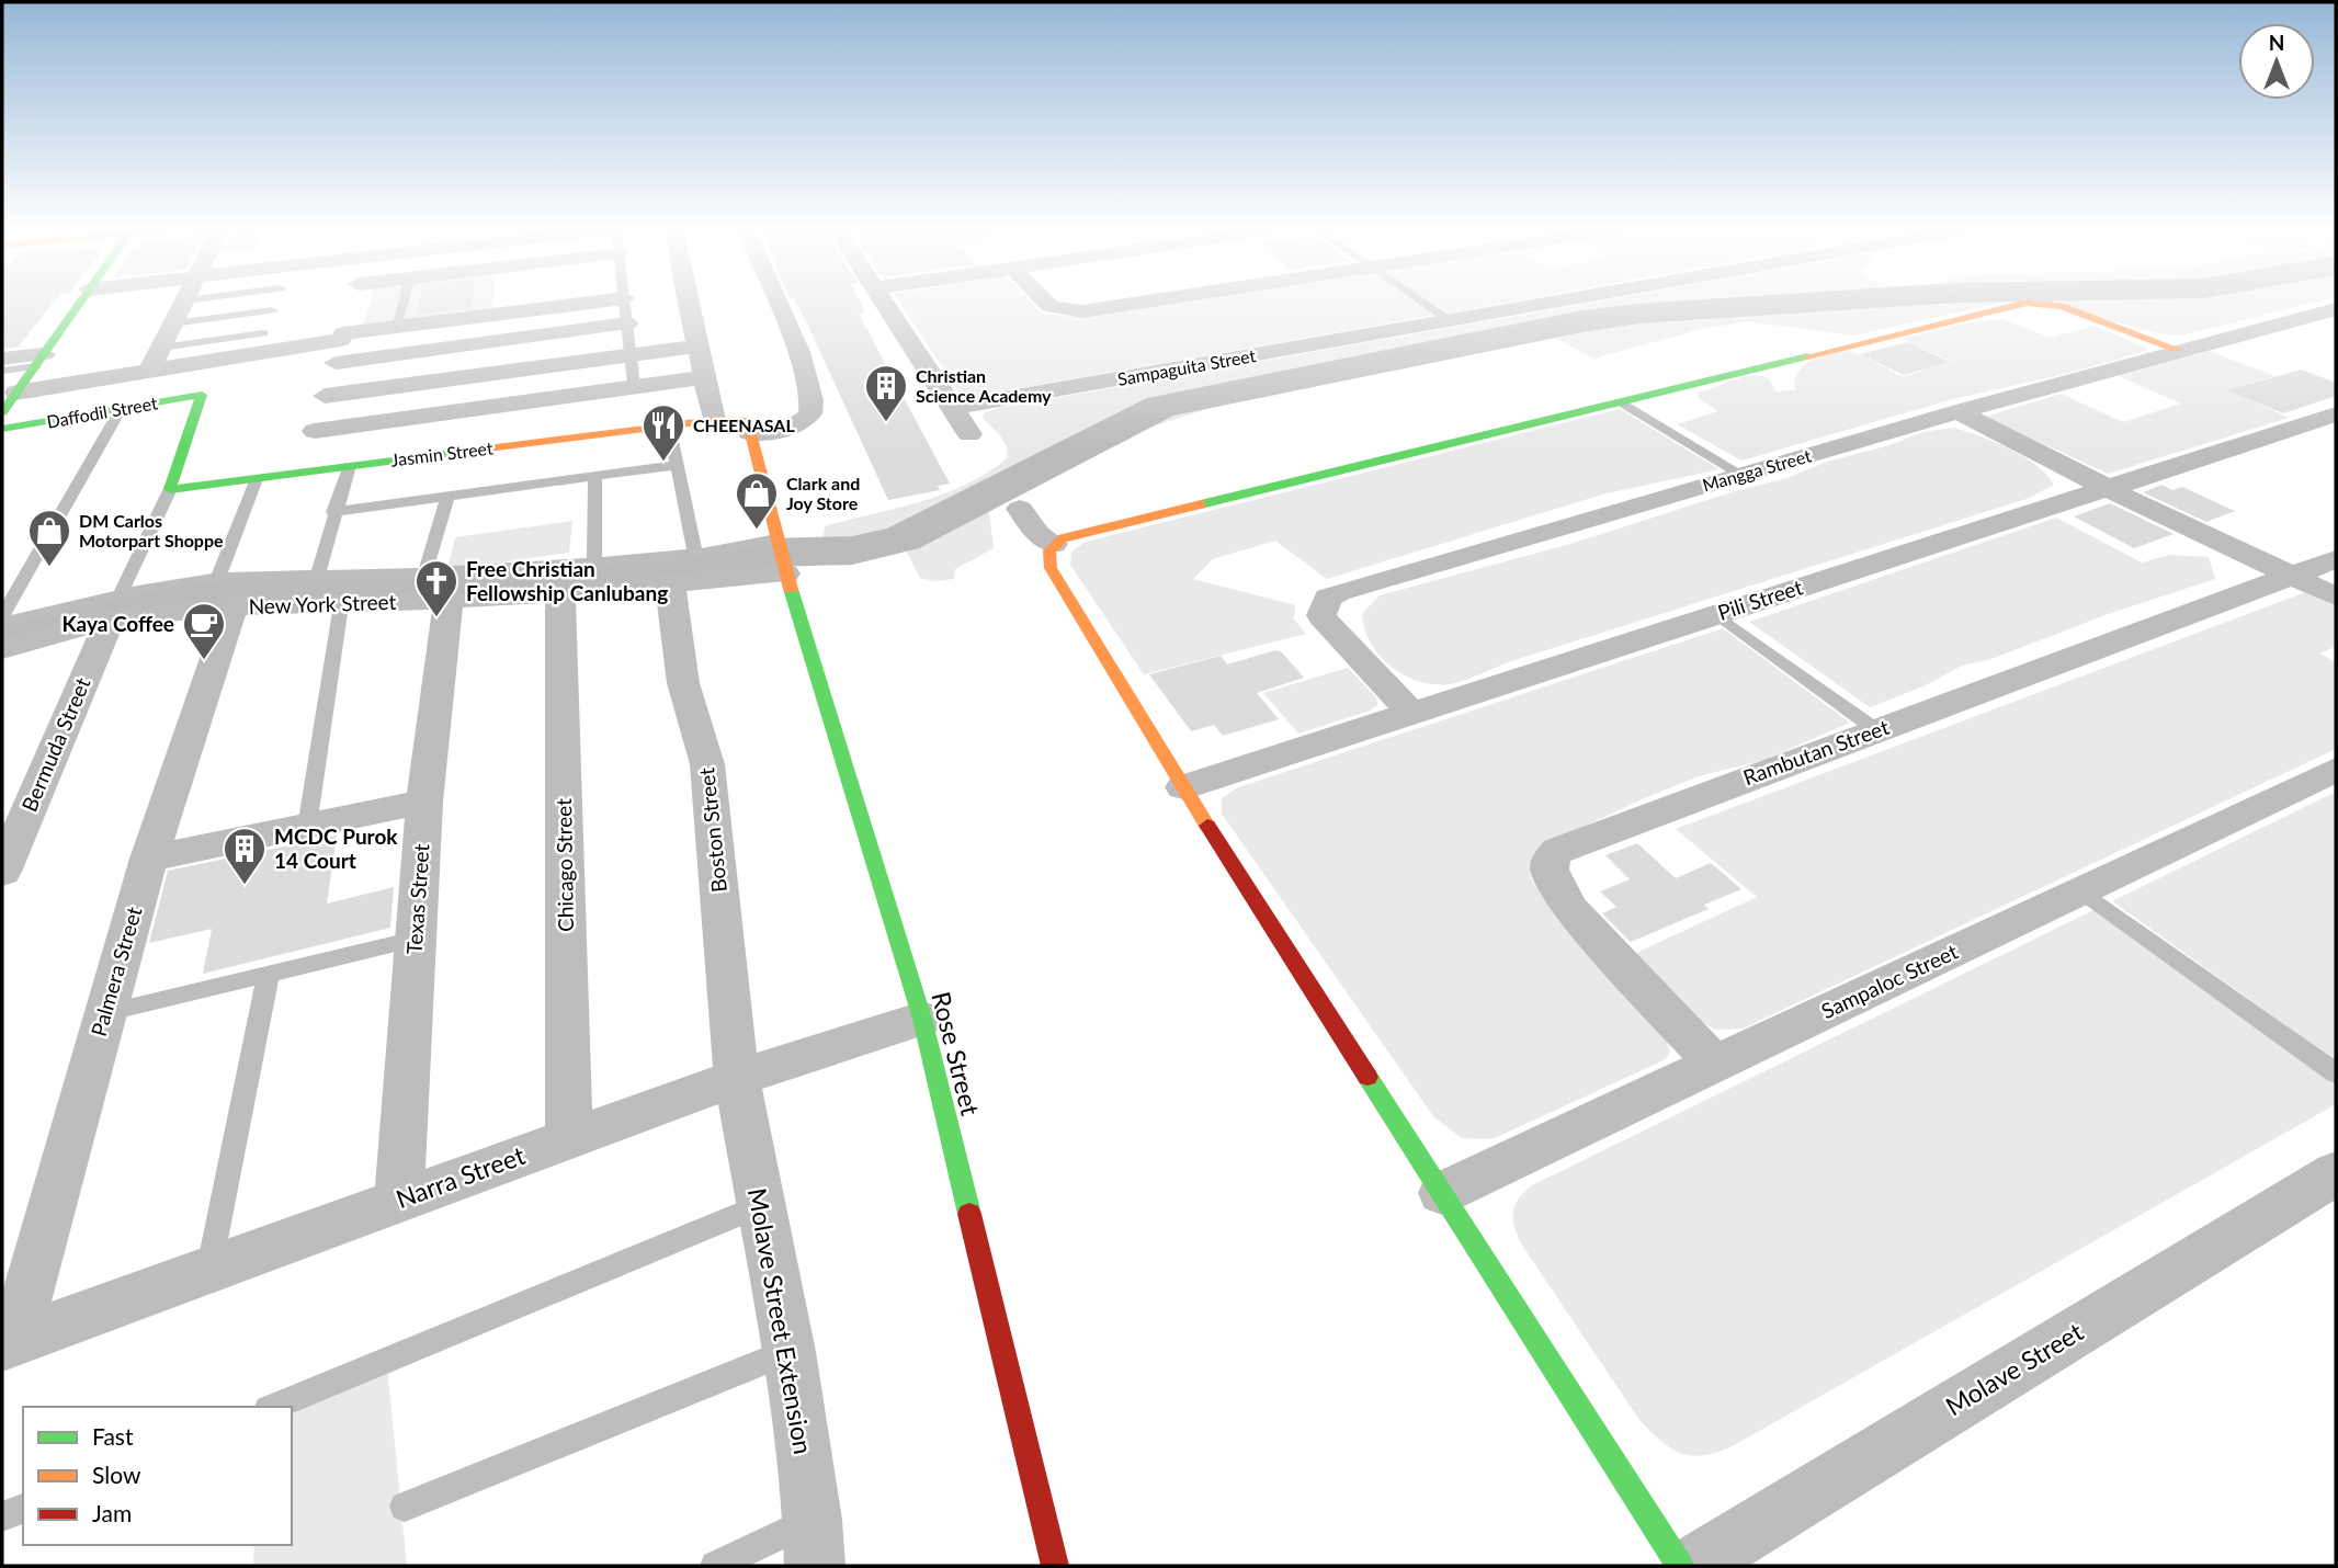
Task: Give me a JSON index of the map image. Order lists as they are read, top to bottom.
{
  "streets": {
    "street": [
      "Sampaguita Street",
      "Daffodil Street",
      "Jasmin Street",
      "Mangga Street",
      "Pili Street",
      "New York Street",
      "Bermuda Street",
      "Rambutan Street",
      "Boston Street",
      "Chicago Street",
      "Texas Street",
      "Palmera Street",
      "Sampaloc Street",
      "Rose Street",
      "Narra Street",
      "Molave Street Extension",
      "Molave Street"
    ]
  },
  "crossings": [
    ["Daffodil Street", "Jasmin Street"],
    ["Jasmin Street", "Rose Street"],
    ["Mangga Street", "Pili Street"],
    ["New York Street", "Bermuda Street"],
    ["New York Street", "Boston Street"],
    ["New York Street", "Chicago Street"],
    ["New York Street", "Texas Street"],
    ["New York Street", "Palmera Street"],
    ["New York Street", "Rose Street"],
    ["Rambutan Street", "Sampaloc Street"],
    ["Boston Street", "Narra Street"],
    ["Boston Street", "Molave Street Extension"],
    ["Chicago Street", "Narra Street"],
    ["Texas Street", "Narra Street"],
    ["Palmera Street", "Narra Street"],
    ["Rose Street", "Narra Street"],
    ["Narra Street", "Molave Street Extension"]
  ],
  "places": {
    "building": ["Christian Science Academy", "MCDC Purok 14 Court"],
    "restaurant": ["CHEENASAL"],
    "shop": ["Clark and Joy Store", "DM Carlos Motorpart Shoppe"],
    "church": ["Free Christian Fellowship Canlubang"],
    "cafe": ["Kaya Coffee"]
  },
  "legend": ["Fast", "Slow", "Jam"],
  "north": "top"
}
